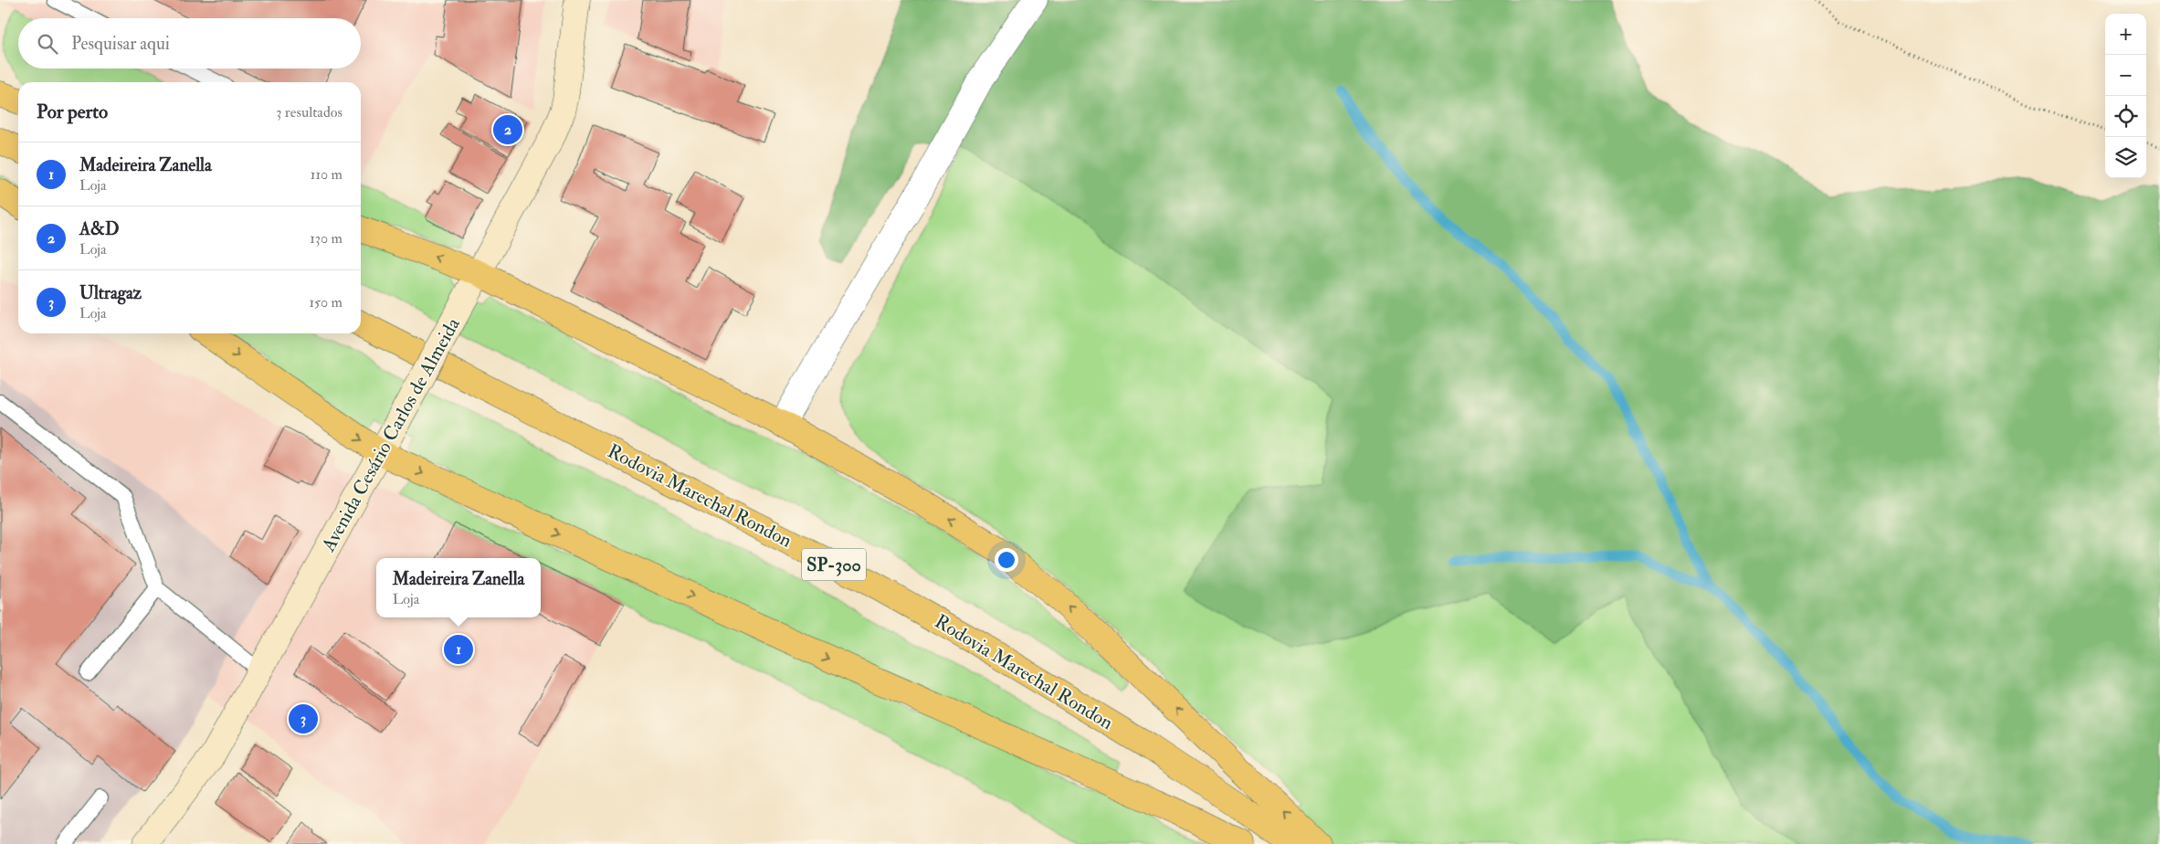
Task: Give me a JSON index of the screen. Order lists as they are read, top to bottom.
{
  "streets": {
    "main road": ["Avenida Cesário Carlos de Almeida", "Rodovia Marechal Rondon", "SP-300"]
  },
  "page": {
    "map_buttons": ["+", "−"],
    "search": "Pesquisar aqui",
    "heading": ["Por perto", "3 resultados"],
    "pins": ["2", "1", "3"],
    "list": [
      {
        "mark": "1",
        "name": "Madeireira Zanella",
        "note": "Loja",
        "value": "110 m"
      },
      {
        "mark": "2",
        "name": "A&D",
        "note": "Loja",
        "value": "130 m"
      },
      {
        "mark": "3",
        "name": "Ultragaz",
        "note": "Loja",
        "value": "150 m"
      }
    ],
    "popup": ["Madeireira Zanella", "Loja"]
  }
}
